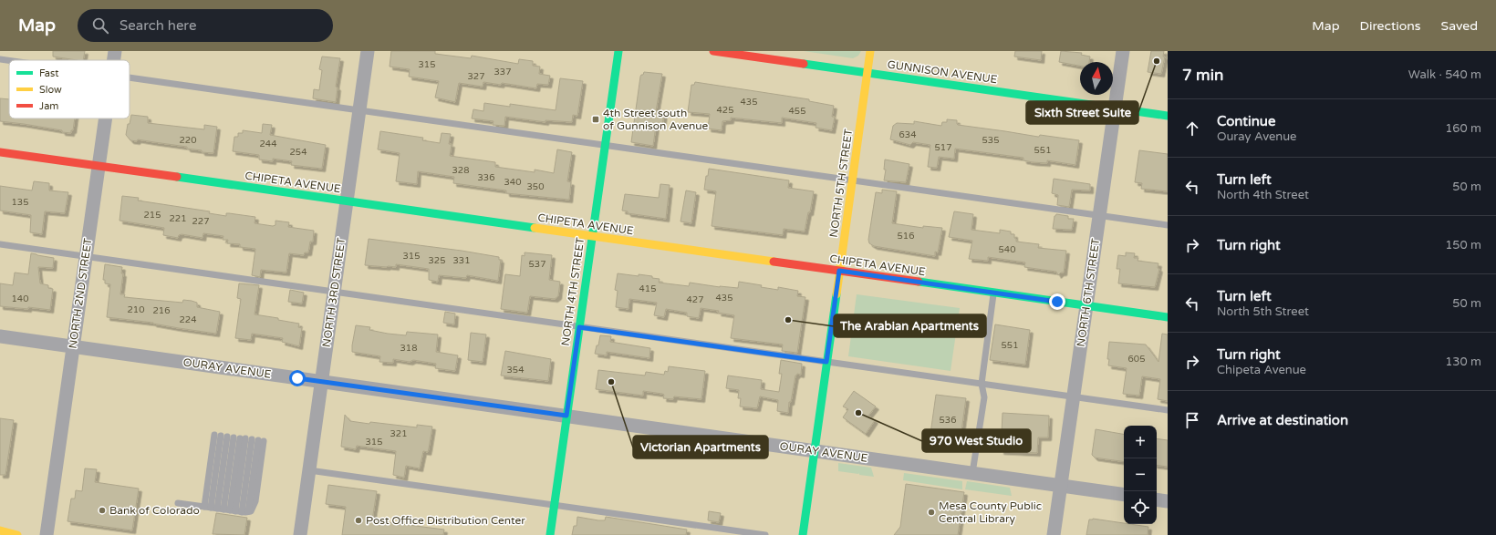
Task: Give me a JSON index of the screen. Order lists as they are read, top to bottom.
{
  "streets": {
    "street": [
      "GUNNISON AVENUE",
      "CHIPETA AVENUE",
      "NORTH 5TH STREET",
      "NORTH 4TH STREET",
      "NORTH 3RD STREET",
      "NORTH 6TH STREET",
      "NORTH 2ND STREET",
      "OURAY AVENUE"
    ]
  },
  "crossings": [
    ["GUNNISON AVENUE", "NORTH 5TH STREET"],
    ["GUNNISON AVENUE", "NORTH 6TH STREET"],
    ["CHIPETA AVENUE", "NORTH 5TH STREET"],
    ["CHIPETA AVENUE", "NORTH 4TH STREET"],
    ["CHIPETA AVENUE", "NORTH 3RD STREET"],
    ["CHIPETA AVENUE", "NORTH 6TH STREET"],
    ["CHIPETA AVENUE", "NORTH 2ND STREET"],
    ["NORTH 5TH STREET", "OURAY AVENUE"],
    ["NORTH 4TH STREET", "OURAY AVENUE"],
    ["NORTH 3RD STREET", "OURAY AVENUE"],
    ["NORTH 6TH STREET", "OURAY AVENUE"],
    ["NORTH 2ND STREET", "OURAY AVENUE"]
  ],
  "places": {
    "other": [
      "Sixth Street Suite",
      "The Arabian Apartments",
      "Victorian Apartments",
      "970 West Studio",
      "Bank of Colorado",
      "Mesa County Public Central Library",
      "Post Office Distribution Center"
    ],
    "transit": ["4th Street south of Gunnison Avenue"]
  },
  "house_numbers": [
    "315",
    "337",
    "327",
    "435",
    "425",
    "455",
    "634",
    "220",
    "535",
    "244",
    "517",
    "551",
    "254",
    "328",
    "336",
    "340",
    "350",
    "135",
    "215",
    "221",
    "227",
    "516",
    "540",
    "315",
    "325",
    "331",
    "537",
    "415",
    "435",
    "140",
    "427",
    "210",
    "216",
    "224",
    "551",
    "318",
    "605",
    "354",
    "536",
    "321",
    "315"
  ],
  "legend": ["Fast", "Slow", "Jam"],
  "north": "top",
  "page": {
    "header": "Map",
    "search": "Search here",
    "nav": ["Map", "Directions", "Saved"],
    "heading": ["7 min", "Walk · 540 m"],
    "list": [
      ["Continue", "Ouray Avenue", "160 m"],
      ["Turn left", "North 4th Street", "50 m"],
      ["Turn right", "150 m"],
      ["Turn left", "North 5th Street", "50 m"],
      ["Turn right", "Chipeta Avenue", "130 m"],
      "Arrive at destination"
    ],
    "map_buttons": ["+", "−"]
  }
}
